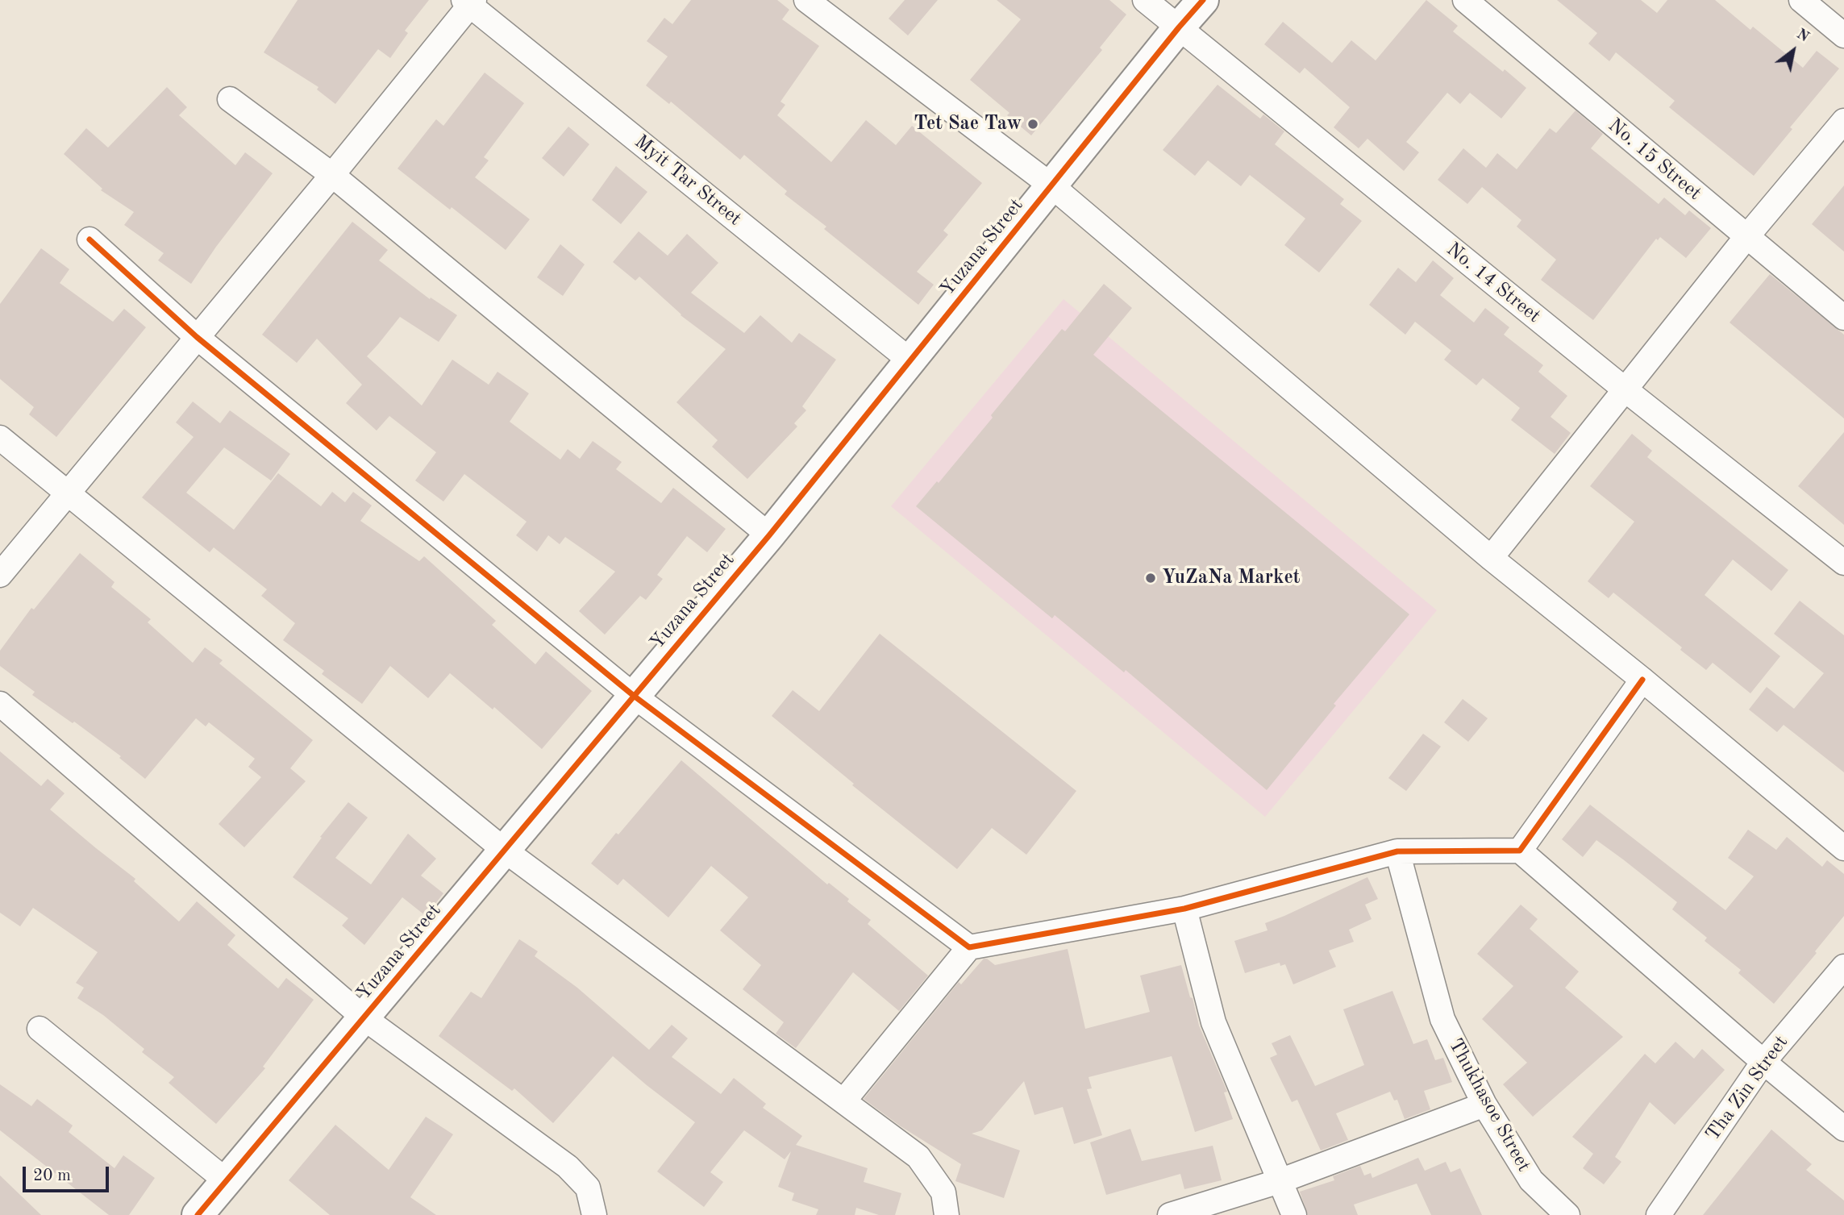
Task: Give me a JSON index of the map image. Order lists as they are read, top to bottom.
{
  "streets": {
    "street": [
      "No. 15 Street",
      "Myit Tar Street",
      "Yuzana Street",
      "No. 14 Street",
      "Tha Zin Street",
      "Thukhasoe Street"
    ]
  },
  "crossings": [
    ["Myit Tar Street", "Yuzana Street"],
    ["Yuzana Street", "No. 14 Street"]
  ],
  "places": ["Tet Sae Taw", "YuZaNa Market"],
  "scale_bar": "20 m",
  "north": "top right"
}
